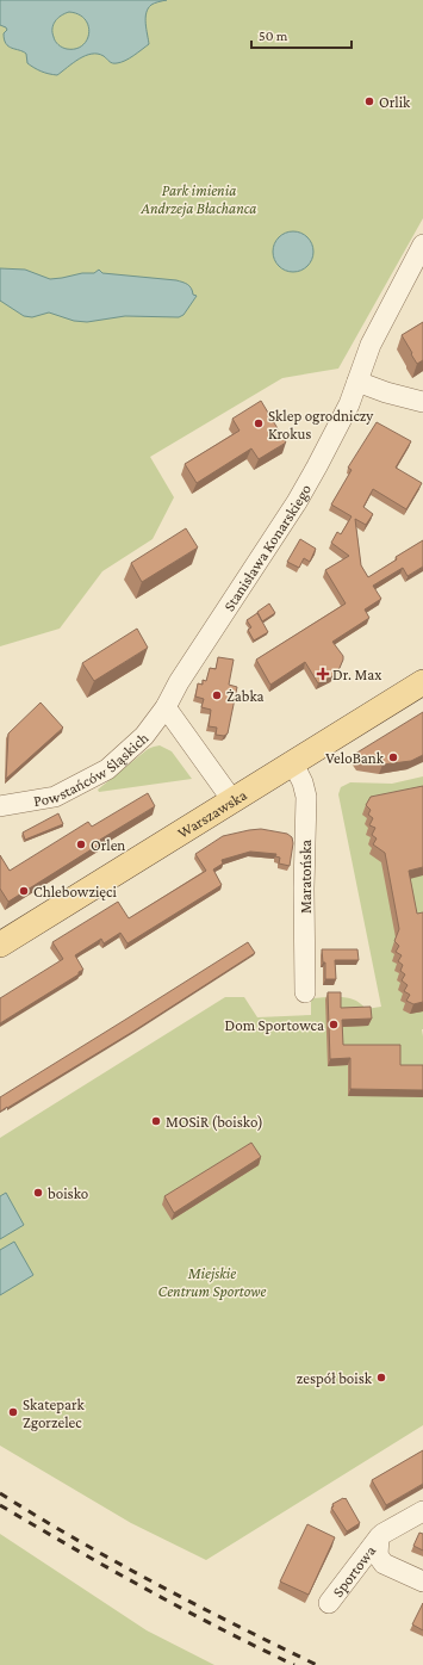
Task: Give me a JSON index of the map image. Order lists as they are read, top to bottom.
{
  "streets": {
    "main road": ["Warszawska"],
    "street": [
      "Stanisława Konarskiego",
      "Powstańców Śląskich",
      "Maratońska",
      "Sportowa"
    ]
  },
  "crossings": [
    ["Stanisława Konarskiego", "Powstańców Śląskich"],
    ["Warszawska", "Maratońska"]
  ],
  "parks": ["Park imienia Andrzeja Błachanca", "Miejskie Centrum Sportowe"],
  "places": {
    "other": [
      "Orlik",
      "Sklep ogrodniczy Krokus",
      "Żabka",
      "VeloBank",
      "Orlen",
      "Chlebowzięci",
      "Dom Sportowca",
      "MOSiR (boisko)",
      "boisko",
      "zespół boisk",
      "Skatepark Zgorzelec"
    ],
    "health": ["Dr. Max"]
  },
  "scale_bar": "50 m"
}
